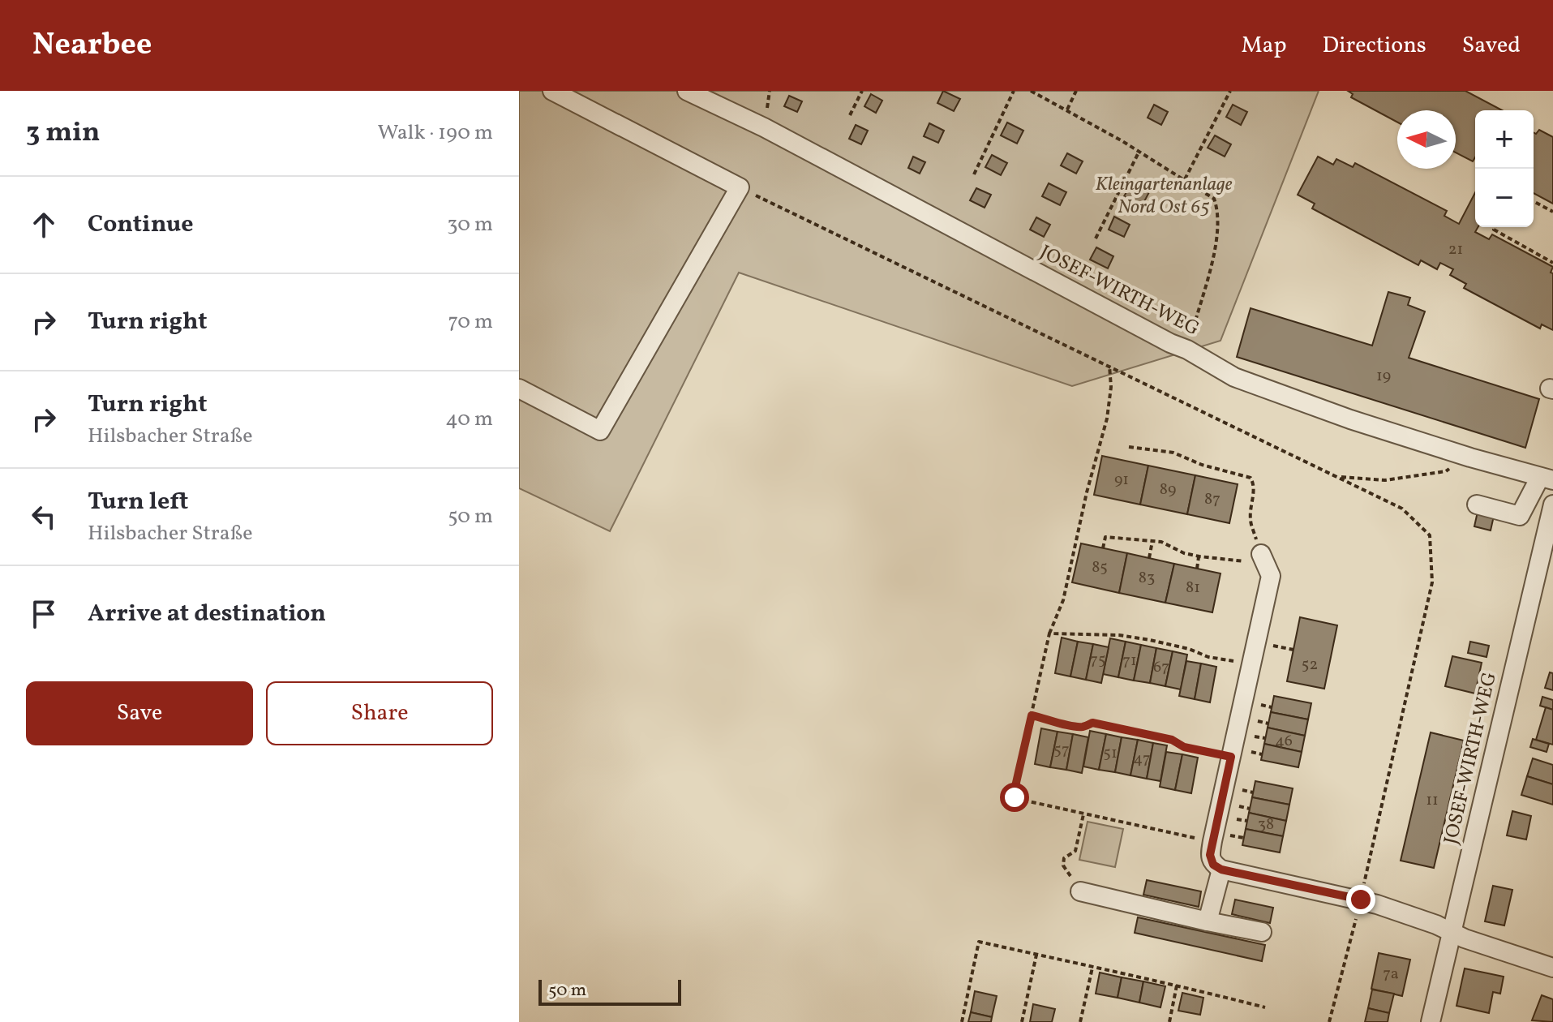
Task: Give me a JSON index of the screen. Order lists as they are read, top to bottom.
{
  "streets": {
    "street": ["JOSEF-WIRTH-WEG"]
  },
  "parks": ["Kleingartenanlage Nord Ost 65"],
  "house_numbers": [
    "21",
    "19",
    "91",
    "89",
    "87",
    "85",
    "83",
    "81",
    "75",
    "71",
    "52",
    "67",
    "46",
    "57",
    "51",
    "47",
    "11",
    "38",
    "7a"
  ],
  "scale_bar": "50 m",
  "north": "left",
  "page": {
    "header": "Nearbee",
    "nav": ["Map", "Directions", "Saved"],
    "heading": ["3 min", "Walk · 190 m"],
    "map_buttons": ["+", "−"],
    "list": [
      ["Continue", "30 m"],
      ["Turn right", "70 m"],
      ["Turn right", "Hilsbacher Straße", "40 m"],
      ["Turn left", "Hilsbacher Straße", "50 m"],
      "Arrive at destination"
    ],
    "buttons": ["Save", "Share"],
    "scale": "50 m"
  }
}
